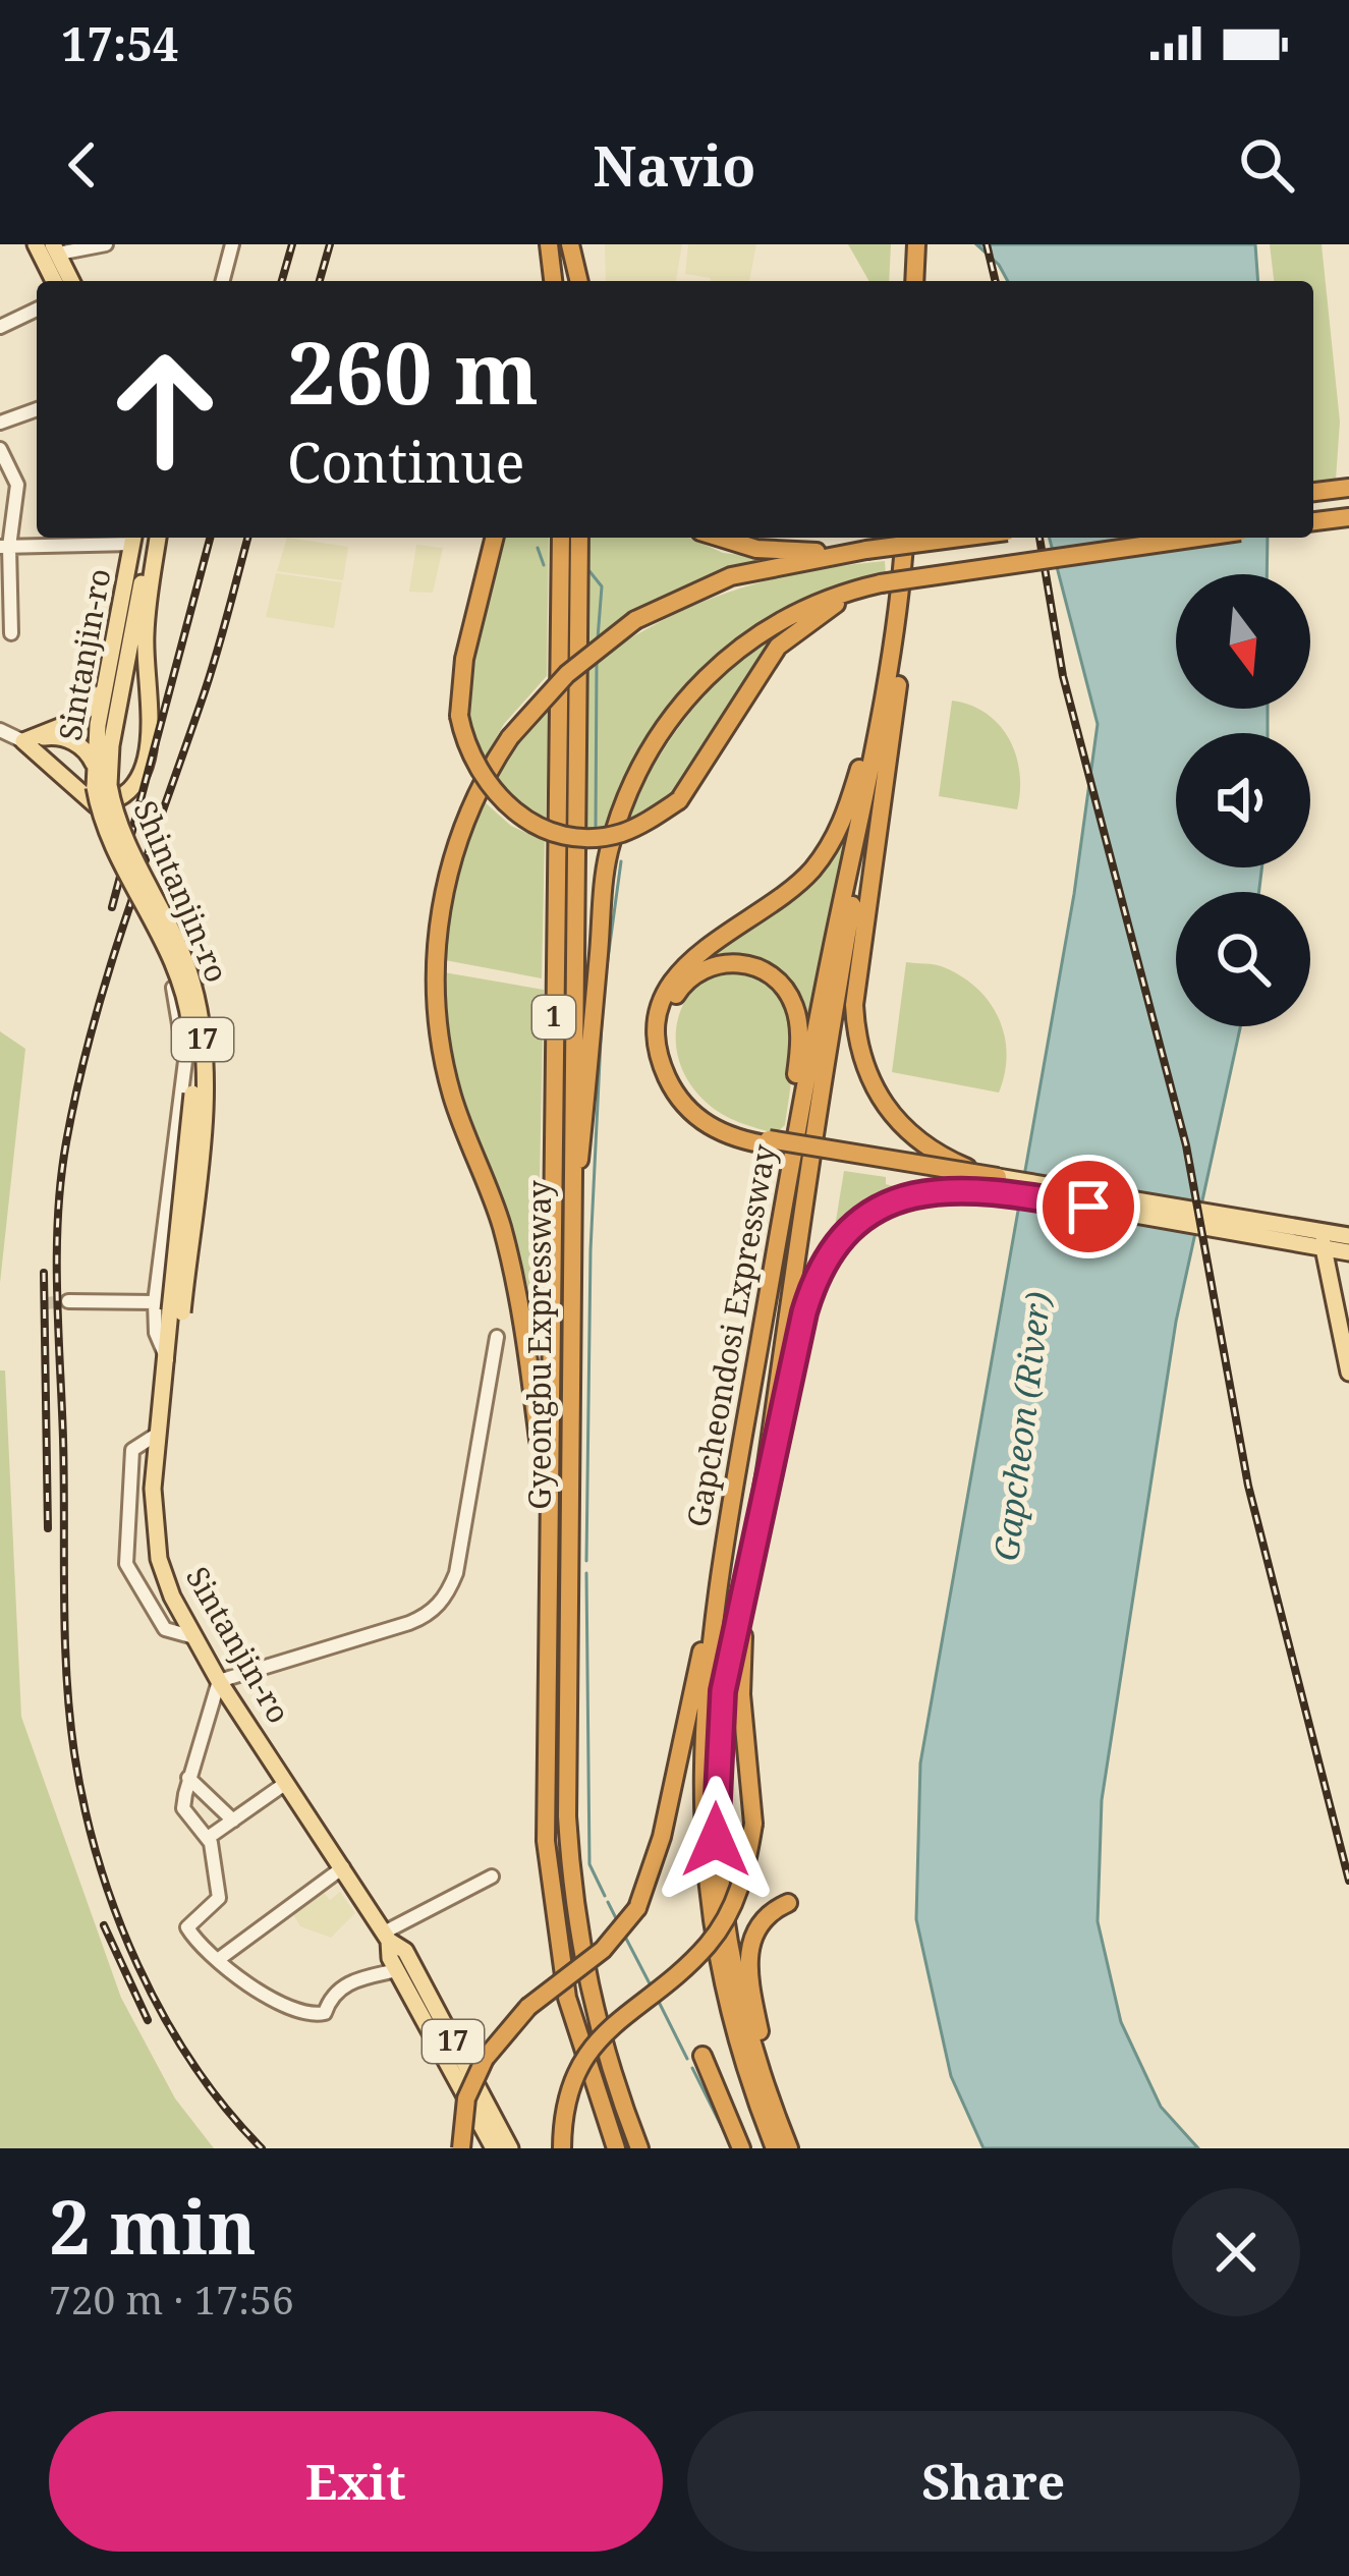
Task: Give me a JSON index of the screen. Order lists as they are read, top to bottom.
{
  "streets": {
    "highway": ["1", "Gapcheondosi Expressway", "Gyeongbu Expressway"],
    "main road": ["Sintanjin-ro", "Shintanjin-ro", "17"]
  },
  "crossings": [
    ["Sintanjin-ro", "Shintanjin-ro"]
  ],
  "water": ["Gapcheon (River)"],
  "north": "bottom",
  "page": {
    "status": "17:54",
    "header": "Navio",
    "turn": ["260 m", "Continue"],
    "heading": ["2 min", "720 m · 17:56"],
    "buttons": ["Exit", "Share"]
  }
}
